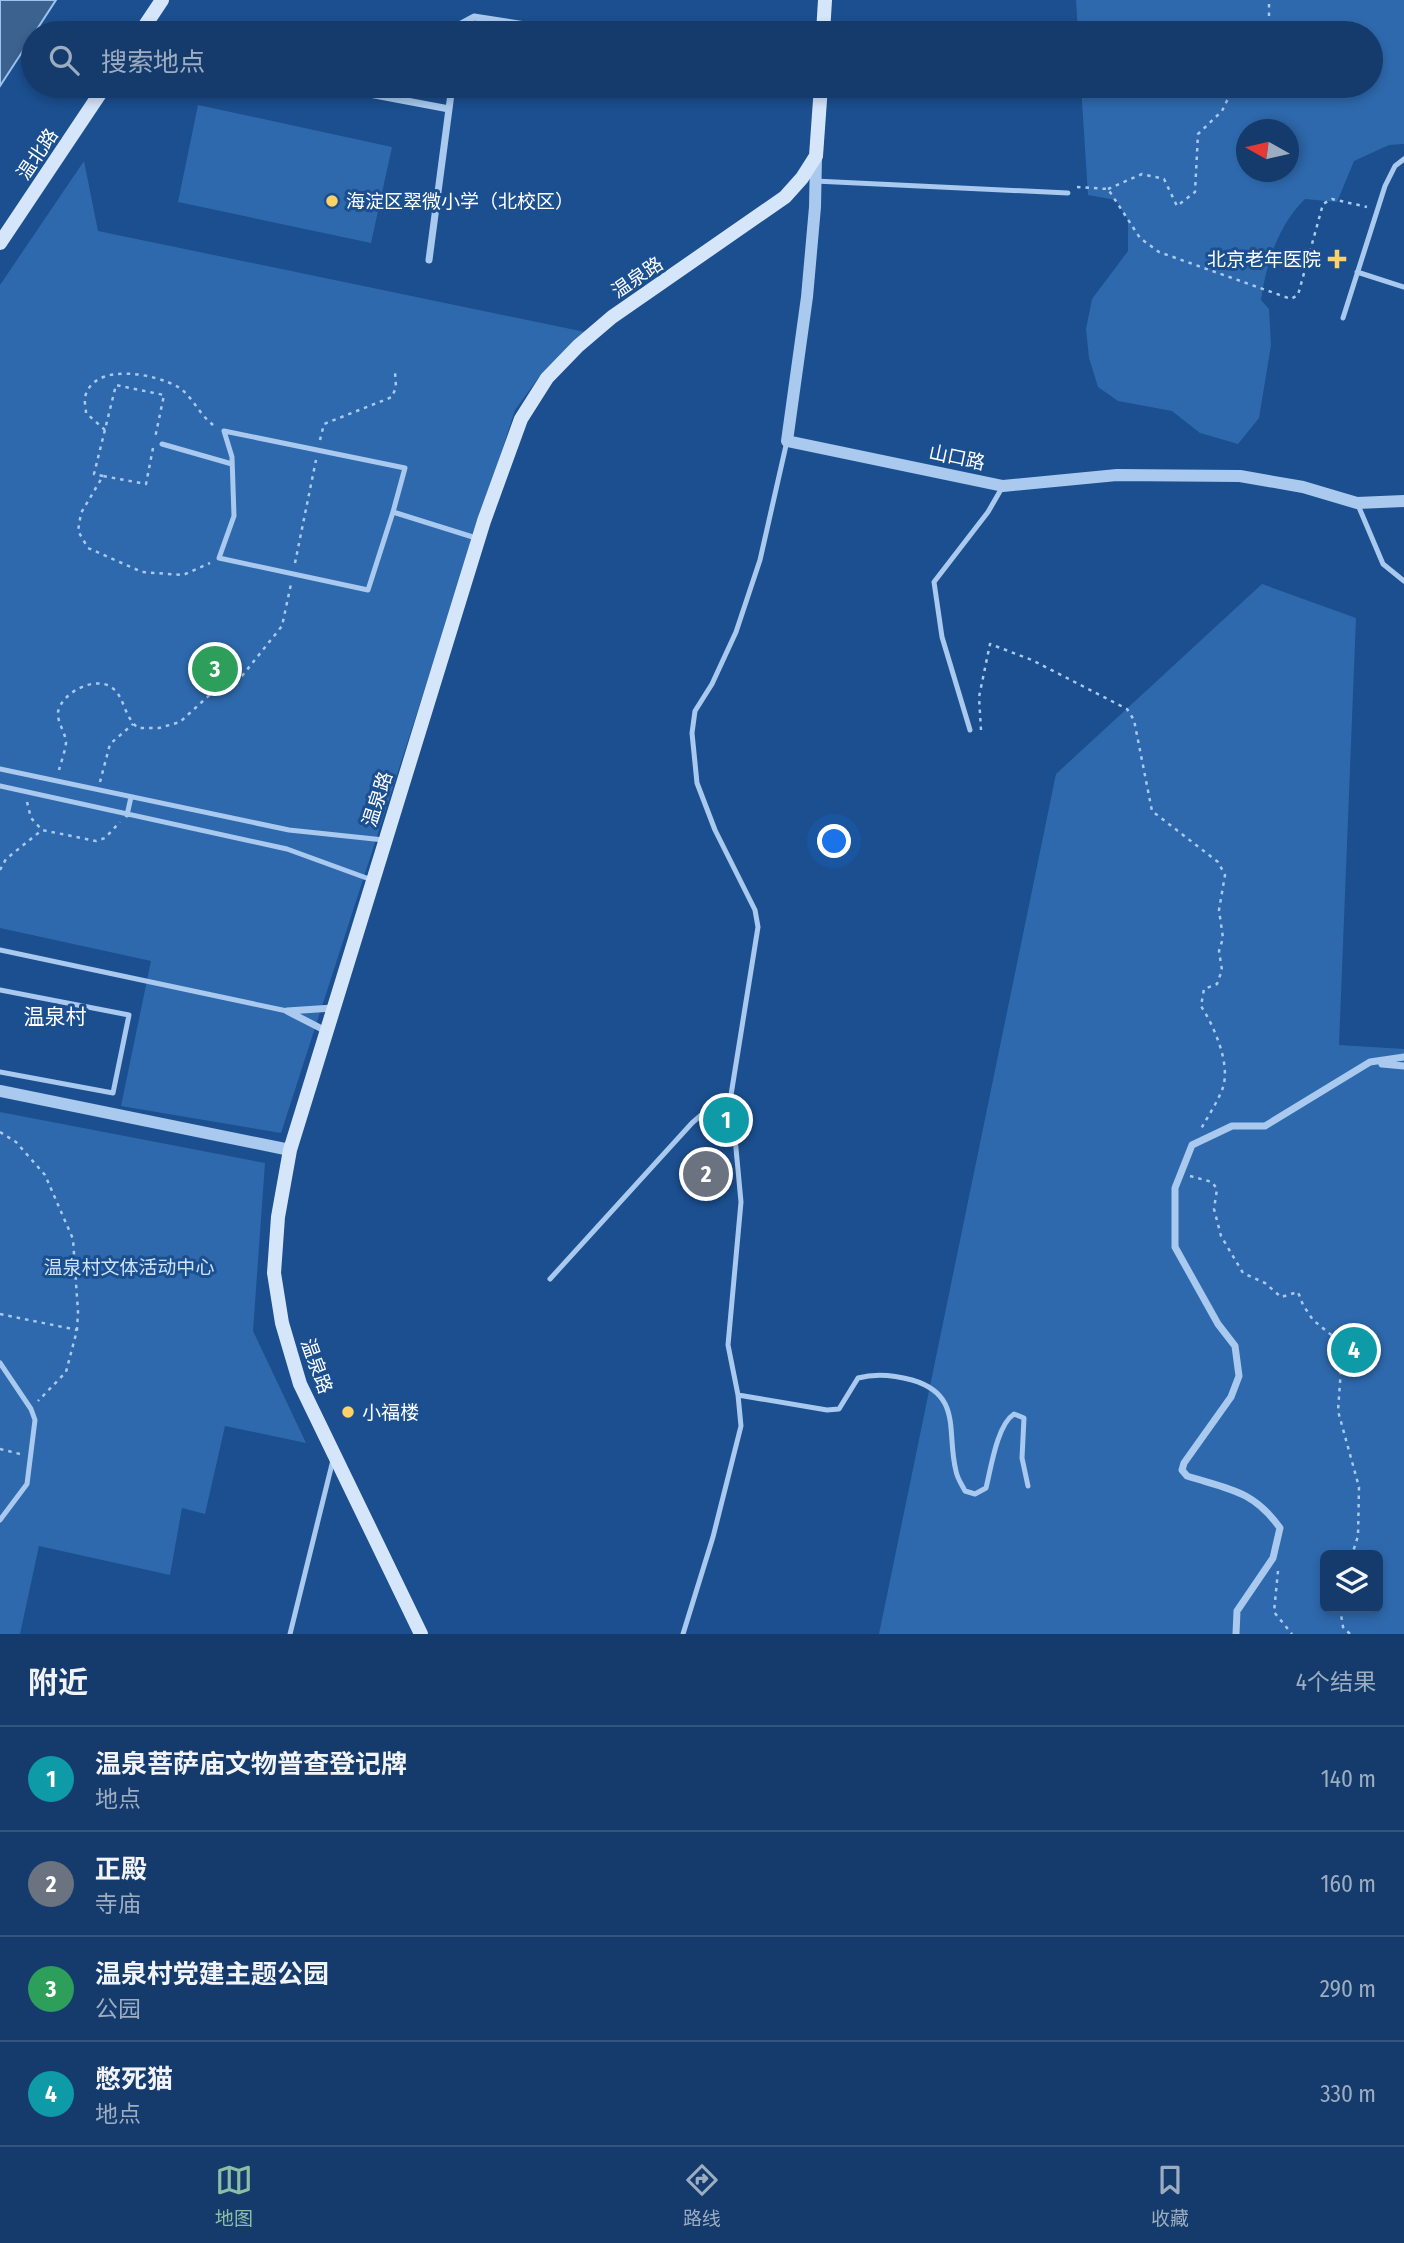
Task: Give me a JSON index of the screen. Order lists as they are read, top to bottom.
{
  "streets": {
    "main road": ["温北路", "温泉路"],
    "street": ["山口路"]
  },
  "districts": ["温泉村"],
  "parks": ["温泉村文体活动中心"],
  "places": {
    "other": ["海淀区翠微小学（北校区）", "小福楼"],
    "health": ["北京老年医院"]
  },
  "north": "left",
  "page": {
    "search": "搜索地点",
    "pins": [
      "3",
      "1",
      "2",
      "4"
    ],
    "heading": ["附近", "4个结果"],
    "list": [
      {
        "mark": "1",
        "name": "温泉菩萨庙文物普查登记牌",
        "note": "地点",
        "value": "140 m"
      },
      {
        "mark": "2",
        "name": "正殿",
        "note": "寺庙",
        "value": "160 m"
      },
      {
        "mark": "3",
        "name": "温泉村党建主题公园",
        "note": "公园",
        "value": "290 m"
      },
      {
        "mark": "4",
        "name": "憋死猫",
        "note": "地点",
        "value": "330 m"
      }
    ],
    "nav": ["地图", "路线", "收藏"]
  }
}
